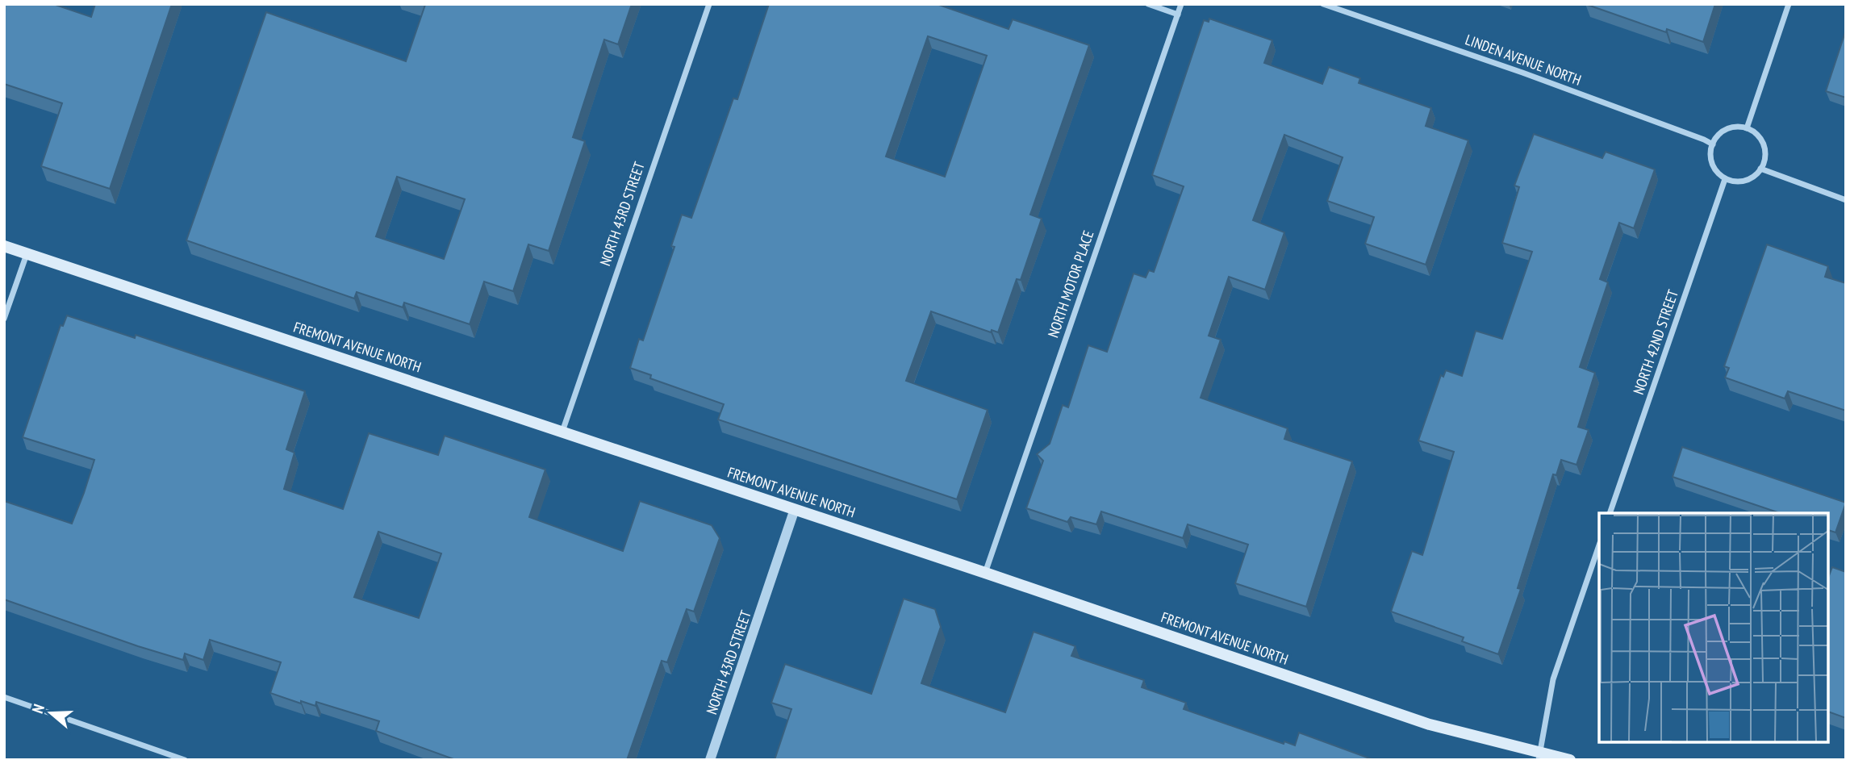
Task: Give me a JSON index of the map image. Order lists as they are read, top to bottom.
{
  "streets": {
    "main road": ["FREMONT AVENUE NORTH"],
    "street": [
      "LINDEN AVENUE NORTH",
      "NORTH 43RD STREET",
      "NORTH MOTOR PLACE",
      "NORTH 42ND STREET"
    ]
  },
  "crossings": [
    ["LINDEN AVENUE NORTH", "NORTH 42ND STREET"],
    ["NORTH 43RD STREET", "FREMONT AVENUE NORTH"],
    ["NORTH MOTOR PLACE", "FREMONT AVENUE NORTH"]
  ],
  "north": "left"
}
